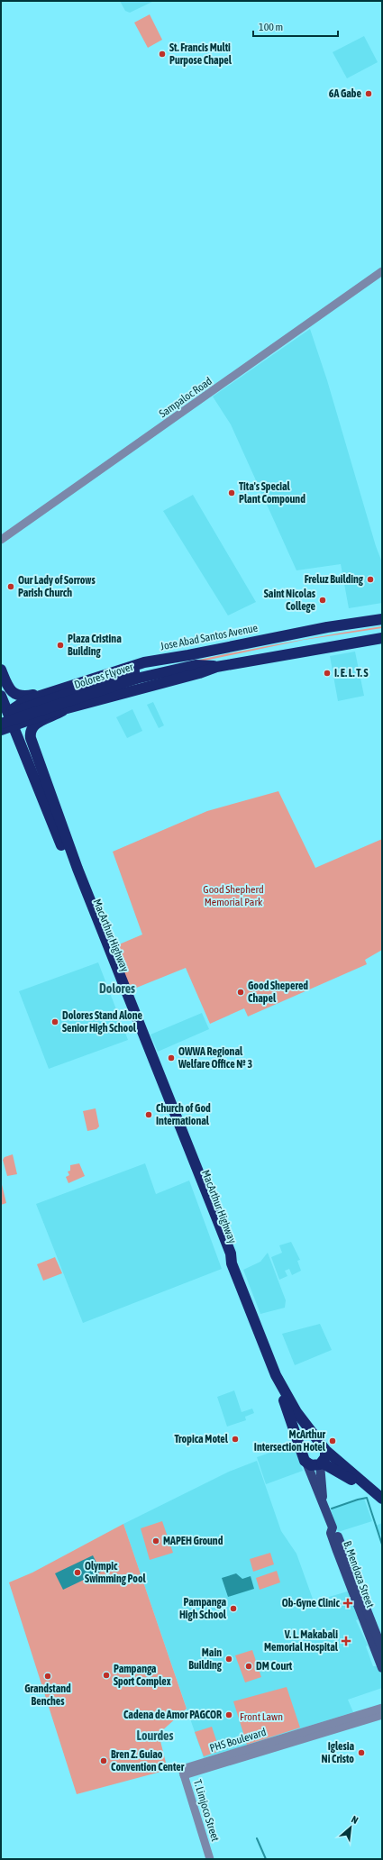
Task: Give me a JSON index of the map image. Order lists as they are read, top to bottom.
{
  "streets": {
    "highway": ["Jose Abad Santos Avenue", "Dolores Flyover", "MacArthur Highway"],
    "main road": ["B. Mendoza Street"],
    "street": ["Sampaloc Road", "PHS Boulevard", "T. Limjoco Street"]
  },
  "crossings": [
    ["Jose Abad Santos Avenue", "Dolores Flyover"],
    ["Jose Abad Santos Avenue", "MacArthur Highway"],
    ["Dolores Flyover", "MacArthur Highway"],
    ["MacArthur Highway", "B. Mendoza Street"],
    ["PHS Boulevard", "T. Limjoco Street"]
  ],
  "districts": ["Dolores", "Lourdes"],
  "parks": ["Good Shepherd Memorial Park", "Front Lawn"],
  "places": {
    "other": [
      "St. Francis Multi Purpose Chapel",
      "6A Gabe",
      "Tita's Special Plant Compound",
      "Freluz Building",
      "Our Lady of Sorrows Parish Church",
      "Saint Nicolas College",
      "Plaza Cristina Building",
      "I. E. L. T. S",
      "Good Shepered Chapel",
      "Dolores Stand Alone Senior High School",
      "OWWA Regional Welfare Office № 3",
      "Church of God International",
      "Tropica Motel",
      "McArthur Intersection Hotel",
      "MAPEH Ground",
      "Olympic Swimming Pool",
      "Pampanga High School",
      "Main Building",
      "DM Court",
      "Pampanga Sport Complex",
      "Grandstand Benches",
      "Cadena de Amor PAGCOR",
      "Iglesia Ni Cristo",
      "Bren Z. Guiao Convention Center"
    ],
    "health": ["Ob-Gyne Clinic", "V. L. Makabali Memorial Hospital"]
  },
  "scale_bar": "100 m",
  "north": "top right"
}
